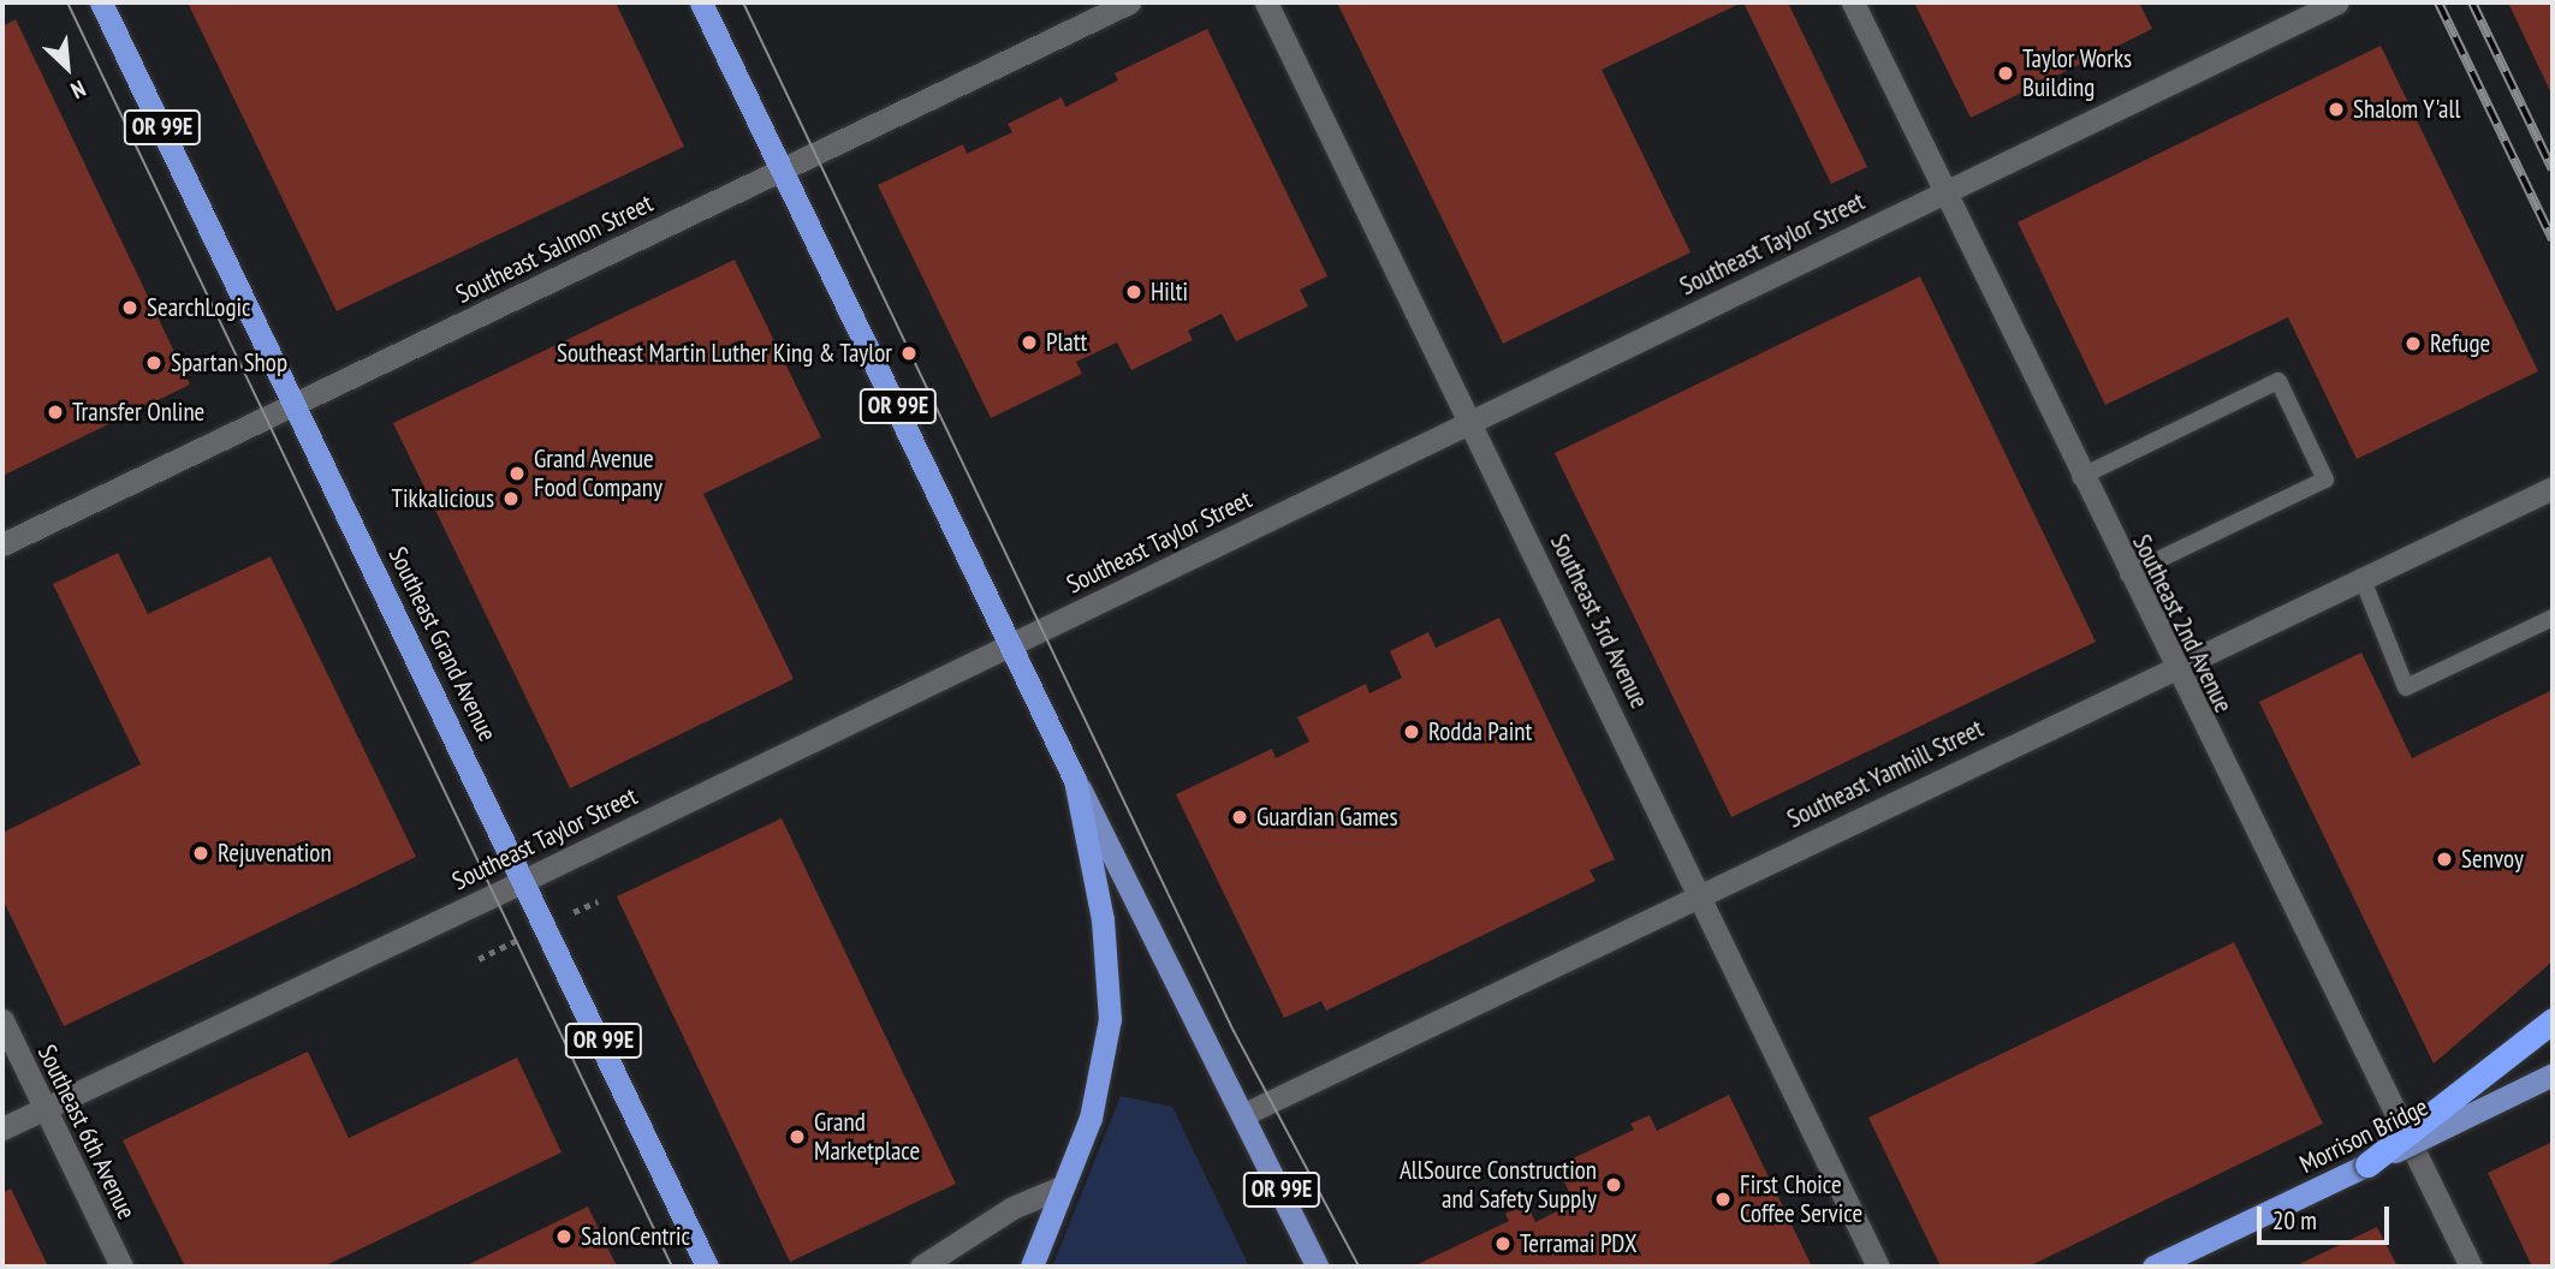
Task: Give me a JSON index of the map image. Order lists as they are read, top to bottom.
{
  "streets": {
    "highway": ["OR 99E", "Southeast Grand Avenue", "Morrison Bridge"],
    "street": [
      "Southeast Taylor Street",
      "Southeast Salmon Street",
      "Southeast 3rd Avenue",
      "Southeast 2nd Avenue",
      "Southeast Yamhill Street",
      "Southeast 6th Avenue"
    ]
  },
  "crossings": [
    ["OR 99E", "Southeast Taylor Street"],
    ["OR 99E", "Southeast Salmon Street"],
    ["OR 99E", "Southeast Yamhill Street"],
    ["Southeast Taylor Street", "Southeast 3rd Avenue"],
    ["Southeast Taylor Street", "Southeast 2nd Avenue"],
    ["Southeast Taylor Street", "Southeast Grand Avenue"],
    ["Southeast Taylor Street", "Southeast 6th Avenue"],
    ["Southeast Salmon Street", "Southeast Grand Avenue"],
    ["Southeast 3rd Avenue", "Southeast Yamhill Street"],
    ["Southeast 2nd Avenue", "Southeast Yamhill Street"]
  ],
  "places": [
    "Taylor Works Building",
    "Shalom Y'all",
    "Hilti",
    "SearchLogic",
    "Platt",
    "Refuge",
    "Southeast Martin Luther King & Taylor",
    "Spartan Shop",
    "Transfer Online",
    "Grand Avenue Food Company",
    "Tikkalicious",
    "Rodda Paint",
    "Guardian Games",
    "Rejuvenation",
    "Senvoy",
    "Grand Marketplace",
    "AllSource Construction and Safety Supply",
    "First Choice Coffee Service",
    "SalonCentric",
    "Terramai PDX"
  ],
  "scale_bar": "20 m",
  "north": "bottom right"
}
